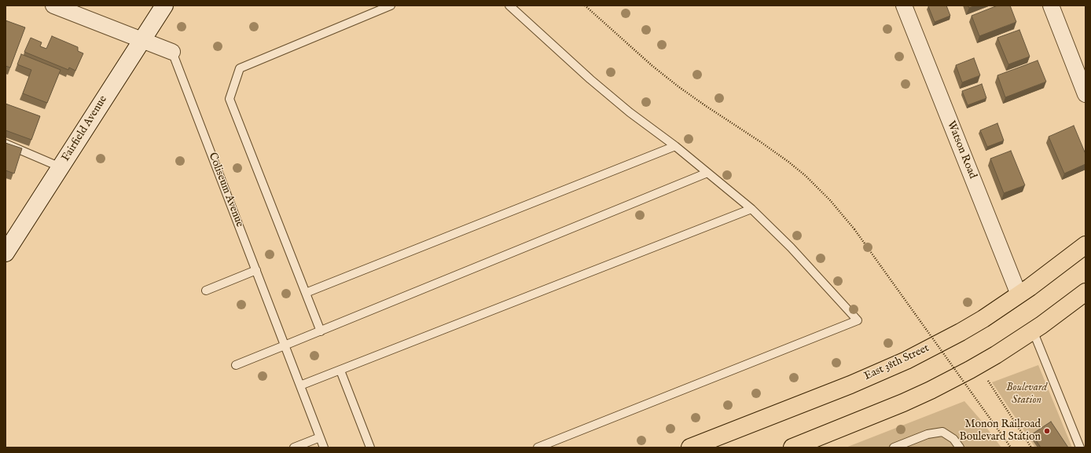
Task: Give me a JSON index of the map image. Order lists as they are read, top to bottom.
{
  "streets": {
    "main road": ["East 38th Street"],
    "street": ["Fairfield Avenue", "Watson Road", "Coliseum Avenue"]
  },
  "crossings": [
    ["Fairfield Avenue", "Coliseum Avenue"],
    ["Watson Road", "East 38th Street"]
  ],
  "parks": ["Boulevard Station"],
  "places": ["Monon Railroad Boulevard Station"]
}
